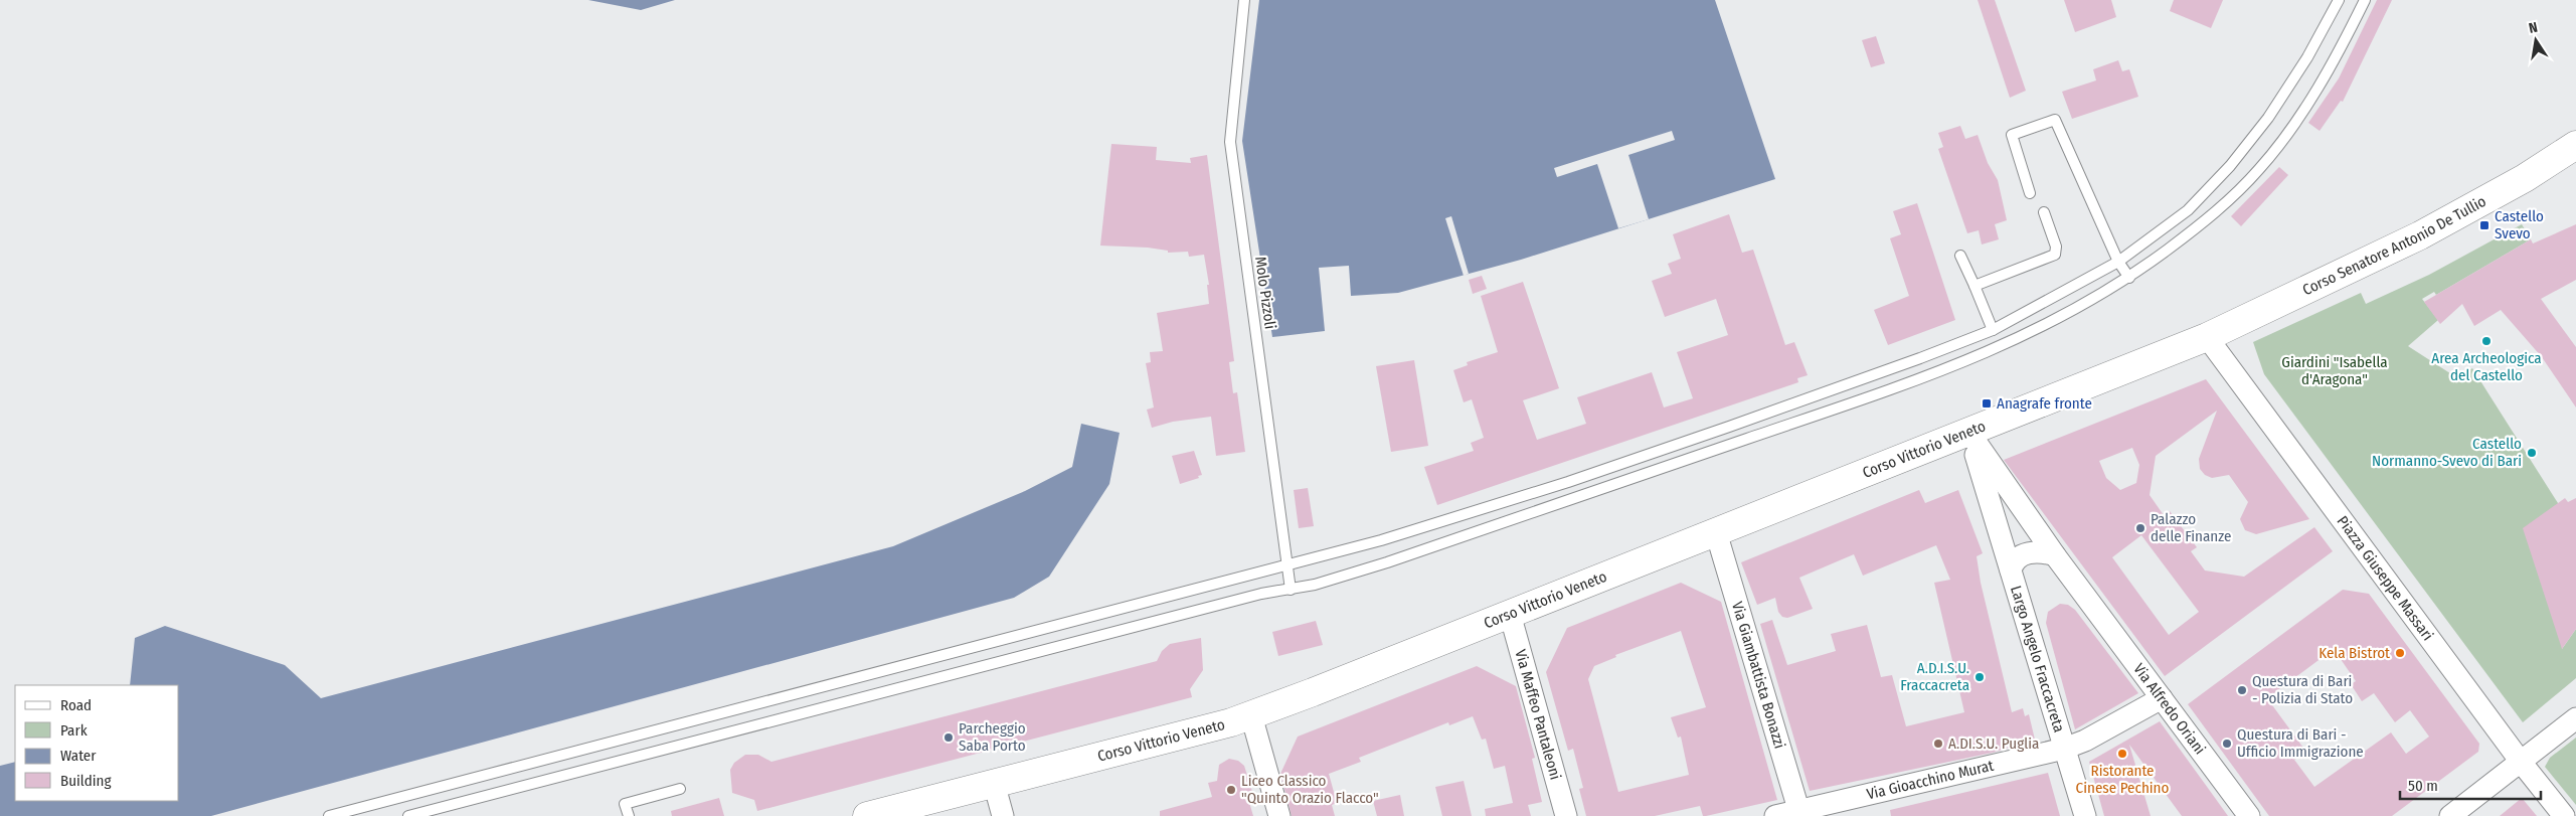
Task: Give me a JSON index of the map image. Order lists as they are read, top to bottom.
{
  "streets": {
    "main road": ["Corso Senatore Antonio De Tullio", "Corso Vittorio Veneto"],
    "street": [
      "Piazza Giuseppe Massari",
      "Largo Angelo Fraccacreta",
      "Via Giambattista Bonazzi",
      "Via Alfredo Oriani",
      "Via Maffeo Pantaleoni",
      "Via Gioacchino Murat"
    ],
    "lane": ["Molo Pizzoli"]
  },
  "crossings": [
    ["Corso Senatore Antonio De Tullio", "Corso Vittorio Veneto"],
    ["Corso Senatore Antonio De Tullio", "Piazza Giuseppe Massari"],
    ["Corso Vittorio Veneto", "Piazza Giuseppe Massari"],
    ["Corso Vittorio Veneto", "Largo Angelo Fraccacreta"],
    ["Corso Vittorio Veneto", "Via Giambattista Bonazzi"],
    ["Corso Vittorio Veneto", "Via Maffeo Pantaleoni"],
    ["Largo Angelo Fraccacreta", "Via Alfredo Oriani"],
    ["Largo Angelo Fraccacreta", "Via Gioacchino Murat"],
    ["Via Giambattista Bonazzi", "Via Gioacchino Murat"],
    ["Via Alfredo Oriani", "Via Gioacchino Murat"]
  ],
  "parks": ["Giardini \"Isabella d'Aragona\""],
  "places": {
    "transit": ["Castello Svevo", "Anagrafe fronte"],
    "other": [
      "Area Archeologica del Castello",
      "Castello Normanno-Svevo di Bari",
      "Palazzo delle Finanze",
      "Kela Bistrot",
      "A.D.I.S.U. Fraccacreta",
      "Questura di Bari - Polizia di Stato",
      "Parcheggio Saba Porto",
      "A.DI.S.U. Puglia",
      "Questura di Bari - Ufficio Immigrazione",
      "Ristorante Cinese Pechino",
      "Liceo Classico \"Quinto Orazio Flacco\""
    ]
  },
  "legend": [
    "Road",
    "Park",
    "Water",
    "Building"
  ],
  "scale_bar": "50 m",
  "north": "top"
}
